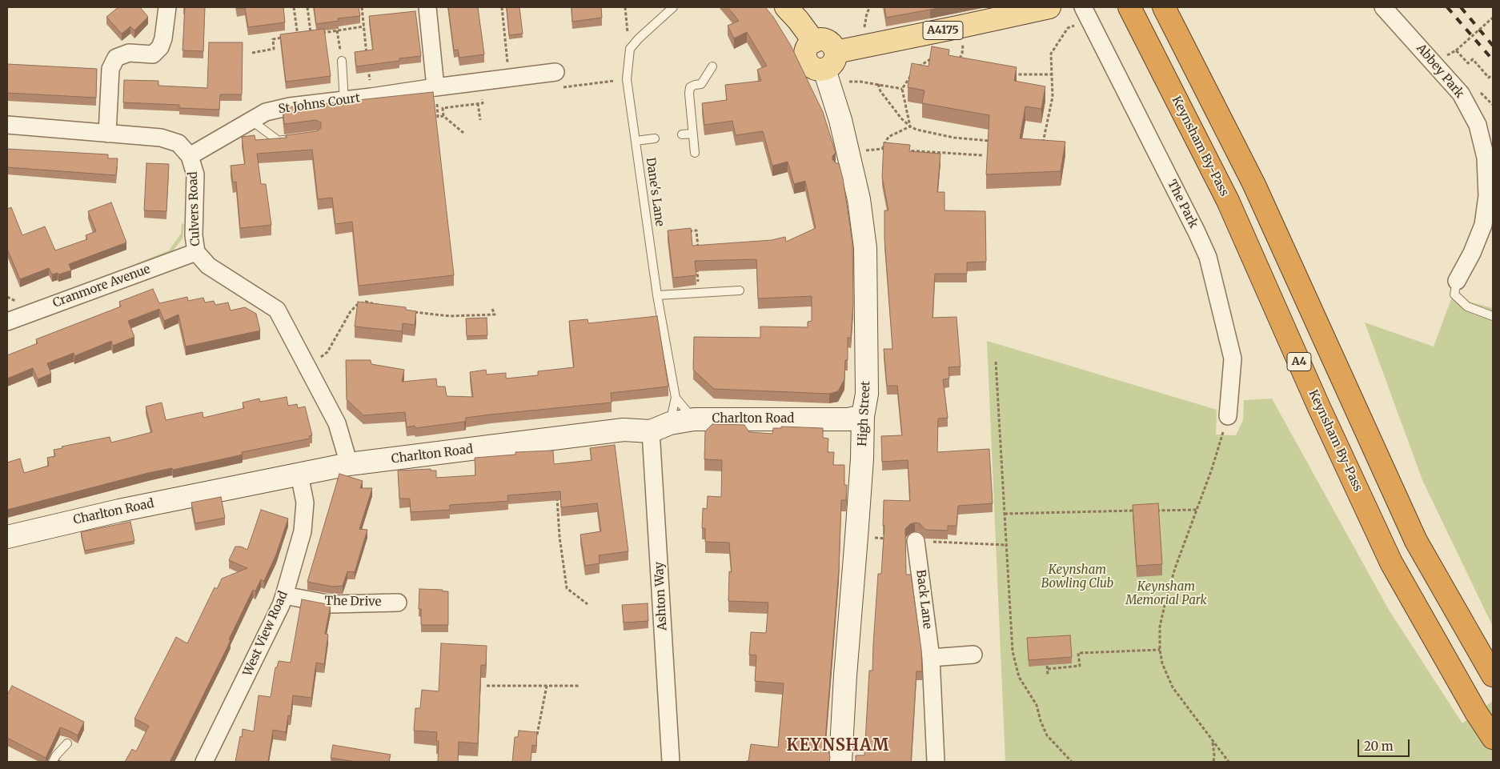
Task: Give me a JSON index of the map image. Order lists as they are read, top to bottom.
{
  "streets": {
    "highway": ["Keynsham By-Pass", "A4"],
    "main road": ["A4175"],
    "street": [
      "Abbey Park",
      "St Johns Court",
      "The Park",
      "Culvers Road",
      "Cranmore Avenue",
      "High Street",
      "Charlton Road",
      "Ashton Way",
      "Back Lane",
      "The Drive",
      "West View Road"
    ],
    "lane": ["Dane's Lane"]
  },
  "crossings": [
    ["A4175", "High Street"],
    ["St Johns Court", "Culvers Road"],
    ["Dane's Lane", "Charlton Road"],
    ["Dane's Lane", "Ashton Way"],
    ["Culvers Road", "Cranmore Avenue"],
    ["Culvers Road", "Charlton Road"],
    ["High Street", "Charlton Road"],
    ["Charlton Road", "Ashton Way"],
    ["Charlton Road", "West View Road"],
    ["The Drive", "West View Road"]
  ],
  "districts": ["KEYNSHAM"],
  "parks": ["Keynsham Bowling Club", "Keynsham Memorial Park"],
  "scale_bar": "20 m"
}
